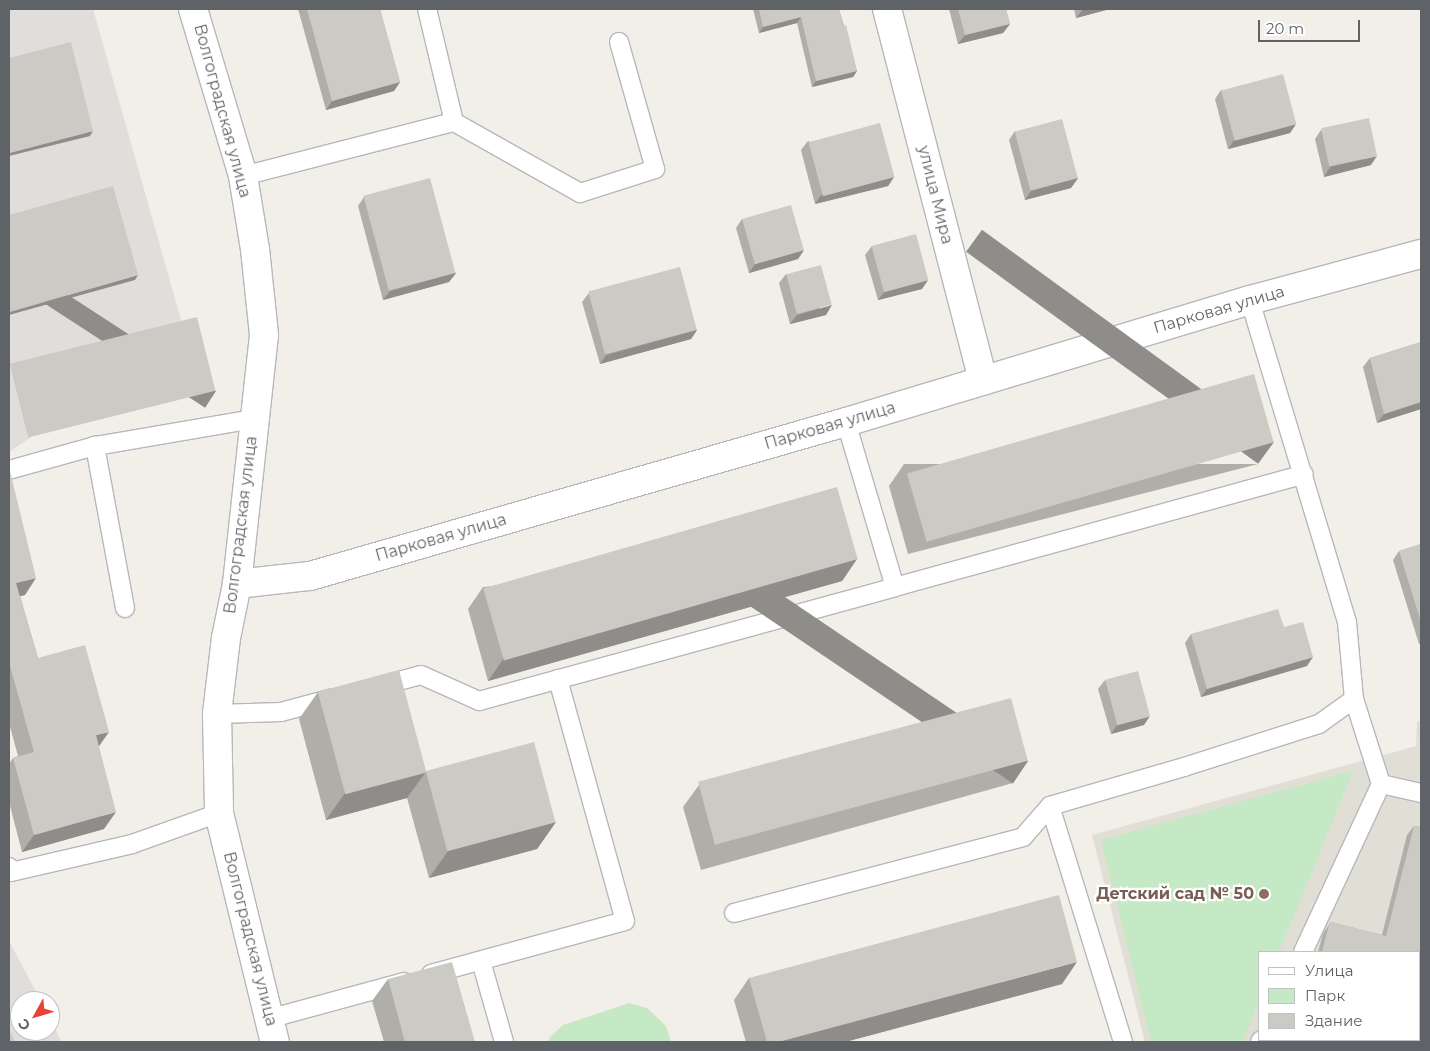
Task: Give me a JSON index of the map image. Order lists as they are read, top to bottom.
{
  "streets": {
    "street": ["Волгоградская улица", "улица Мира", "Парковая улица"]
  },
  "crossings": [
    ["Волгоградская улица", "Парковая улица"],
    ["улица Мира", "Парковая улица"]
  ],
  "places": ["Детский сад № 50"],
  "legend": ["Улица", "Парк", "Здание"],
  "scale_bar": "20 m",
  "north": "bottom left"
}
